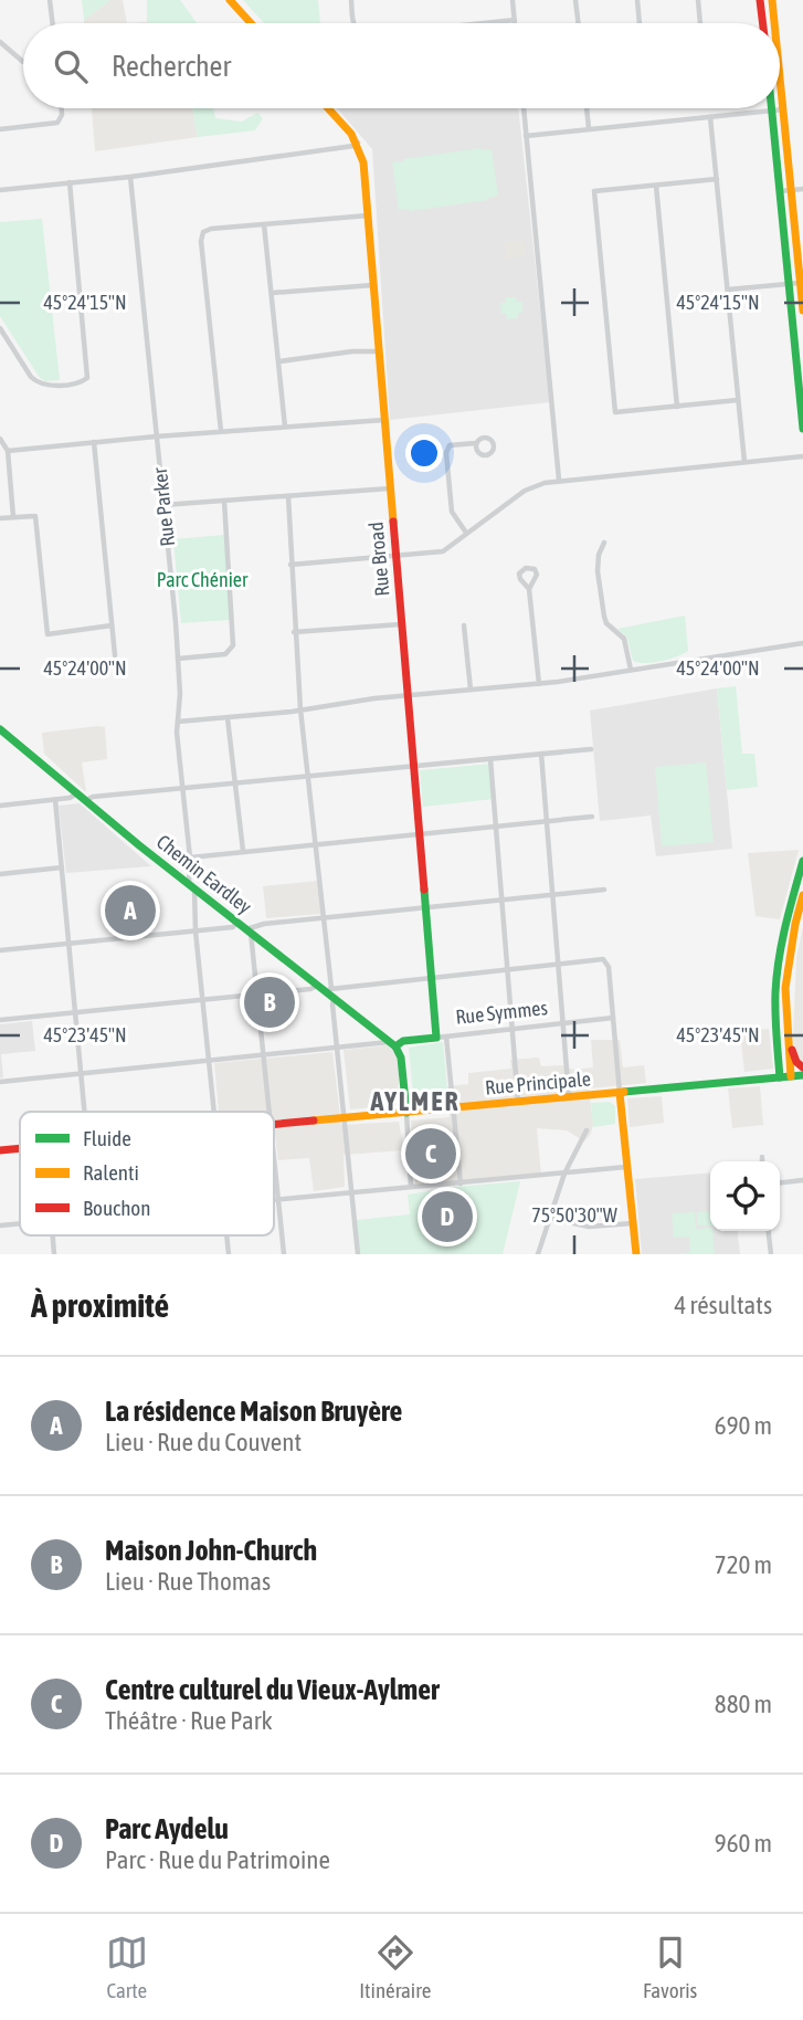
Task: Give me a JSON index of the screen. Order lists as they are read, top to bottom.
{
  "streets": {
    "main road": [
      "Rue Broad",
      "Chemin Eardley",
      "Rue Symmes",
      "Rue Principale"
    ],
    "street": ["Rue Parker"]
  },
  "crossings": [
    ["Rue Parker", "Chemin Eardley"],
    ["Rue Parker", "Rue Symmes"],
    ["Rue Broad", "Rue Symmes"],
    ["Chemin Eardley", "Rue Symmes"]
  ],
  "districts": ["AYLMER"],
  "parks": ["Parc Chénier"],
  "legend": ["Fluide", "Ralenti", "Bouchon"],
  "page": {
    "search": "Rechercher",
    "pins": [
      "A",
      "B",
      "C",
      "D"
    ],
    "heading": ["À proximité", "4 résultats"],
    "list": [
      {
        "mark": "A",
        "name": "La résidence Maison Bruyère",
        "note": "Lieu · Rue du Couvent",
        "value": "690 m"
      },
      {
        "mark": "B",
        "name": "Maison John-Church",
        "note": "Lieu · Rue Thomas",
        "value": "720 m"
      },
      {
        "mark": "C",
        "name": "Centre culturel du Vieux-Aylmer",
        "note": "Théâtre · Rue Park",
        "value": "880 m"
      },
      {
        "mark": "D",
        "name": "Parc Aydelu",
        "note": "Parc · Rue du Patrimoine",
        "value": "960 m"
      }
    ],
    "nav": ["Carte", "Itinéraire", "Favoris"]
  },
  "coordinates": [
    "45°24'15\"N",
    "45°24'00\"N",
    "45°23'45\"N",
    "75°50'30\"W"
  ]
}
